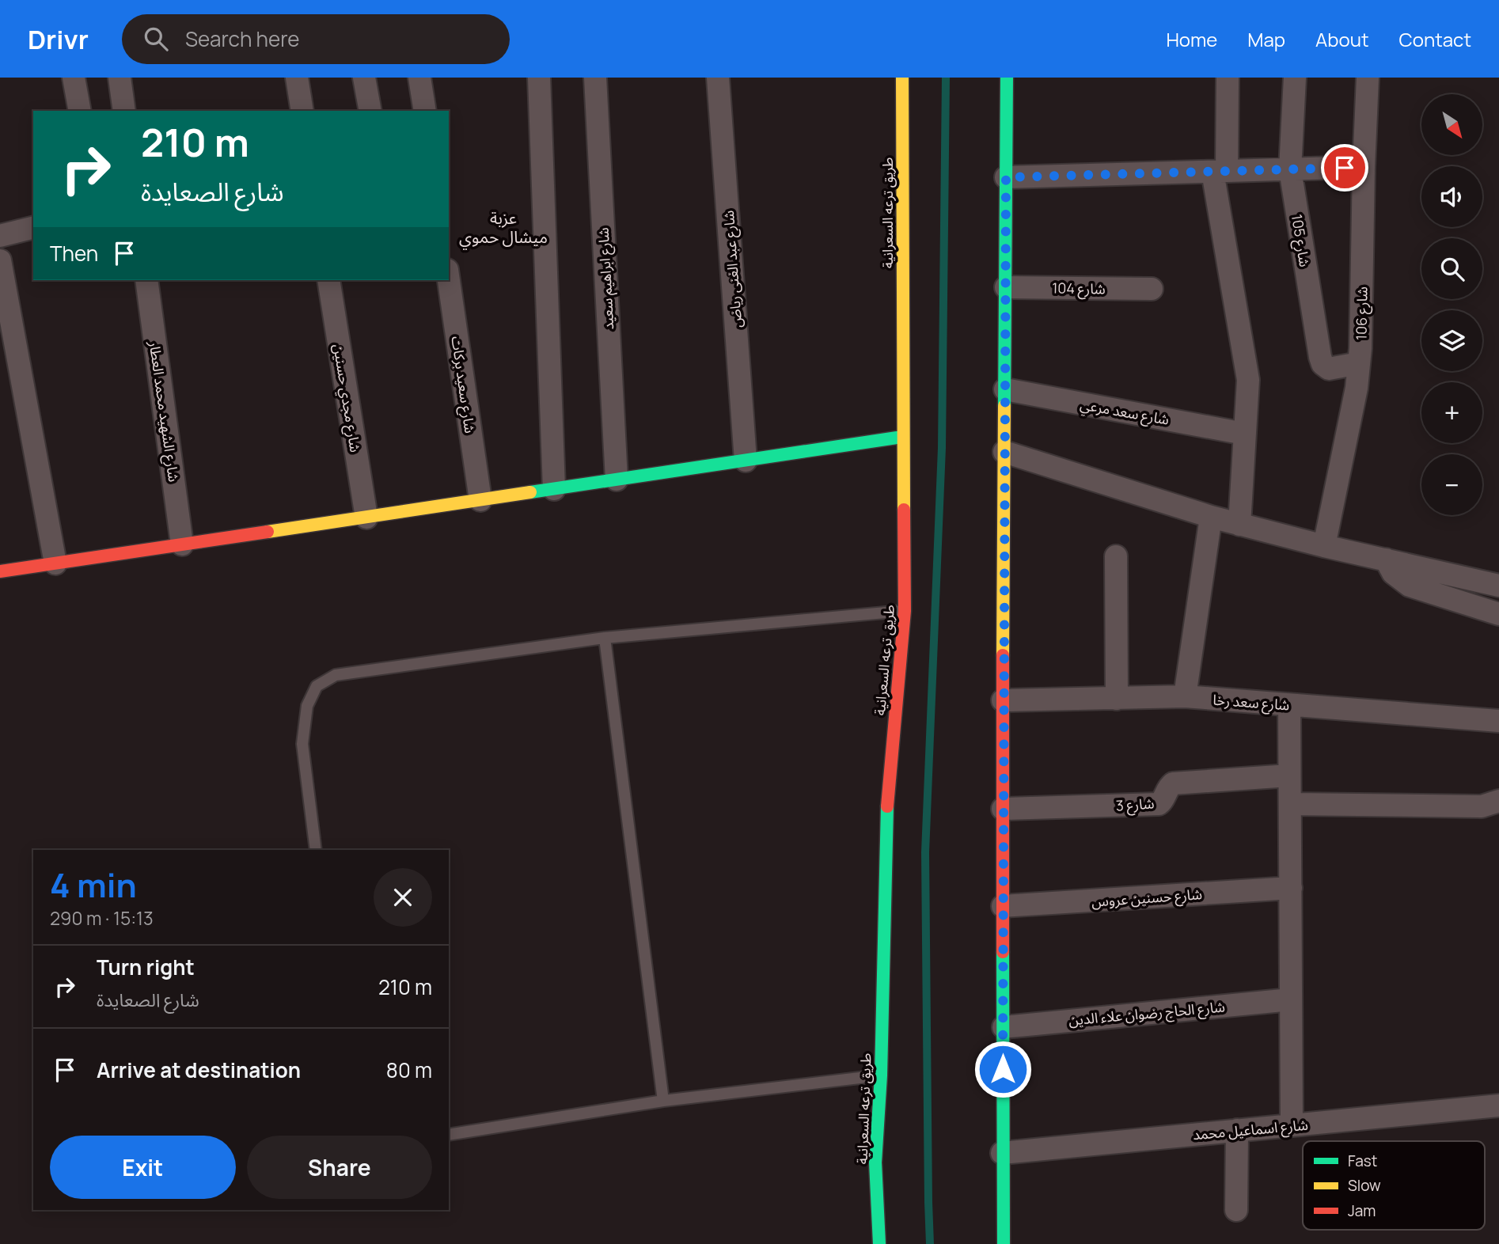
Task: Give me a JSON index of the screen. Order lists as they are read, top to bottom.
{
  "streets": {
    "main road": ["طريق ترعه السعرانية"],
    "street": [
      "شارع 105",
      "شارع عبد الغنى رياض",
      "شارع ابراهيم سعيد",
      "شارع 104",
      "شارع 106",
      "شارع سعيد بركات",
      "شارع مجدي حسنين",
      "شارع الشهيد محمد العطار",
      "شارع سعد مرعي",
      "شارع سعد رخا",
      "شارع 3",
      "شارع حسنين عروس",
      "شارع الحاج رضوان علاء الدين",
      "شارع اسماعيل محمد"
    ]
  },
  "crossings": [
    ["شارع 105", "شارع 106"]
  ],
  "districts": ["عزبة ميشال حموي"],
  "legend": ["Fast", "Slow", "Jam"],
  "north": "bottom right",
  "page": {
    "header": "Drivr",
    "search": "Search here",
    "nav": [
      "Home",
      "Map",
      "About",
      "Contact"
    ],
    "map_buttons": ["+", "−"],
    "turn": ["210 m", "شارع الصعايدة"],
    "then": "Then",
    "heading": ["4 min", "290 m · 15:13"],
    "list": [
      {
        "name": "Turn right",
        "note": "شارع الصعايدة",
        "value": "210 m"
      },
      {
        "name": "Arrive at destination",
        "value": "80 m"
      }
    ],
    "buttons": ["Exit", "Share"]
  }
}
